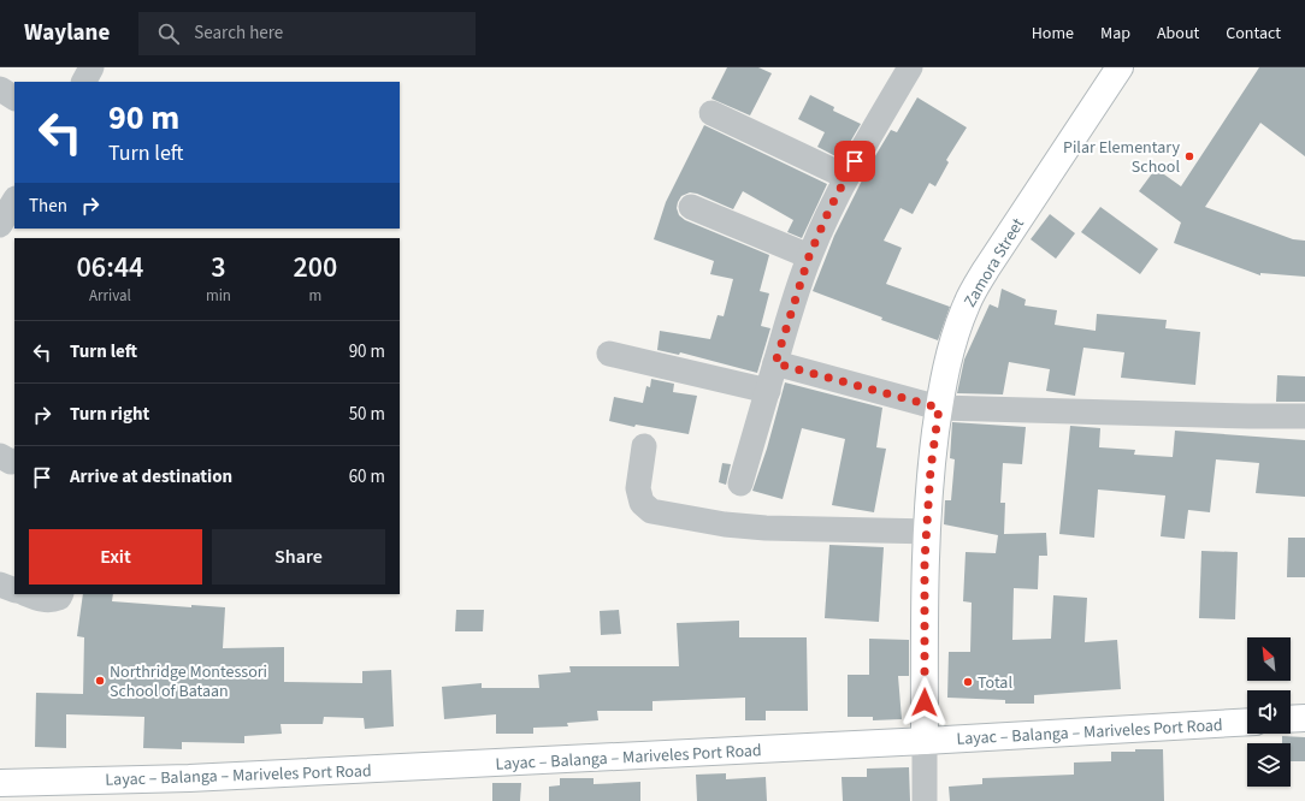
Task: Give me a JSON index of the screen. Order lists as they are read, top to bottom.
{
  "streets": {
    "main road": ["Zamora Street", "Layac – Balanga – Mariveles Port Road"]
  },
  "crossings": [
    ["Zamora Street", "Layac – Balanga – Mariveles Port Road"]
  ],
  "places": ["Pilar Elementary School", "Northridge Montessori School of Bataan", "Total"],
  "north": "top left",
  "page": {
    "header": "Waylane",
    "search": "Search here",
    "nav": [
      "Home",
      "Map",
      "About",
      "Contact"
    ],
    "turn": ["90 m", "Turn left"],
    "then": "Then",
    "eta": [
      "06:44",
      "Arrival",
      "3",
      "min",
      "200",
      "m"
    ],
    "list": [
      {
        "name": "Turn left",
        "value": "90 m"
      },
      {
        "name": "Turn right",
        "value": "50 m"
      },
      {
        "name": "Arrive at destination",
        "value": "60 m"
      }
    ],
    "buttons": ["Exit", "Share"]
  }
}
